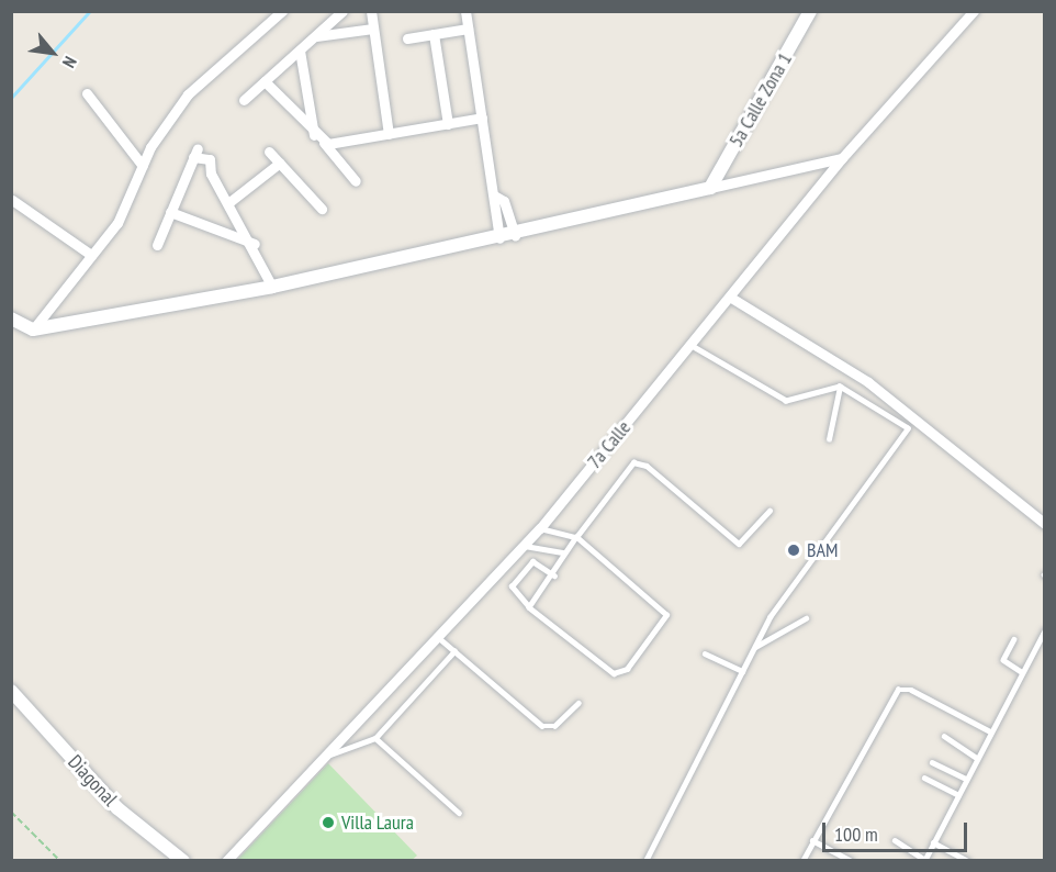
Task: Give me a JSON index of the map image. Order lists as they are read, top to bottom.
{
  "streets": {
    "street": ["5a Calle Zona 1", "7a Calle", "Diagonal"]
  },
  "places": ["BAM", "Villa Laura"],
  "scale_bar": "100 m",
  "north": "bottom right"
}
